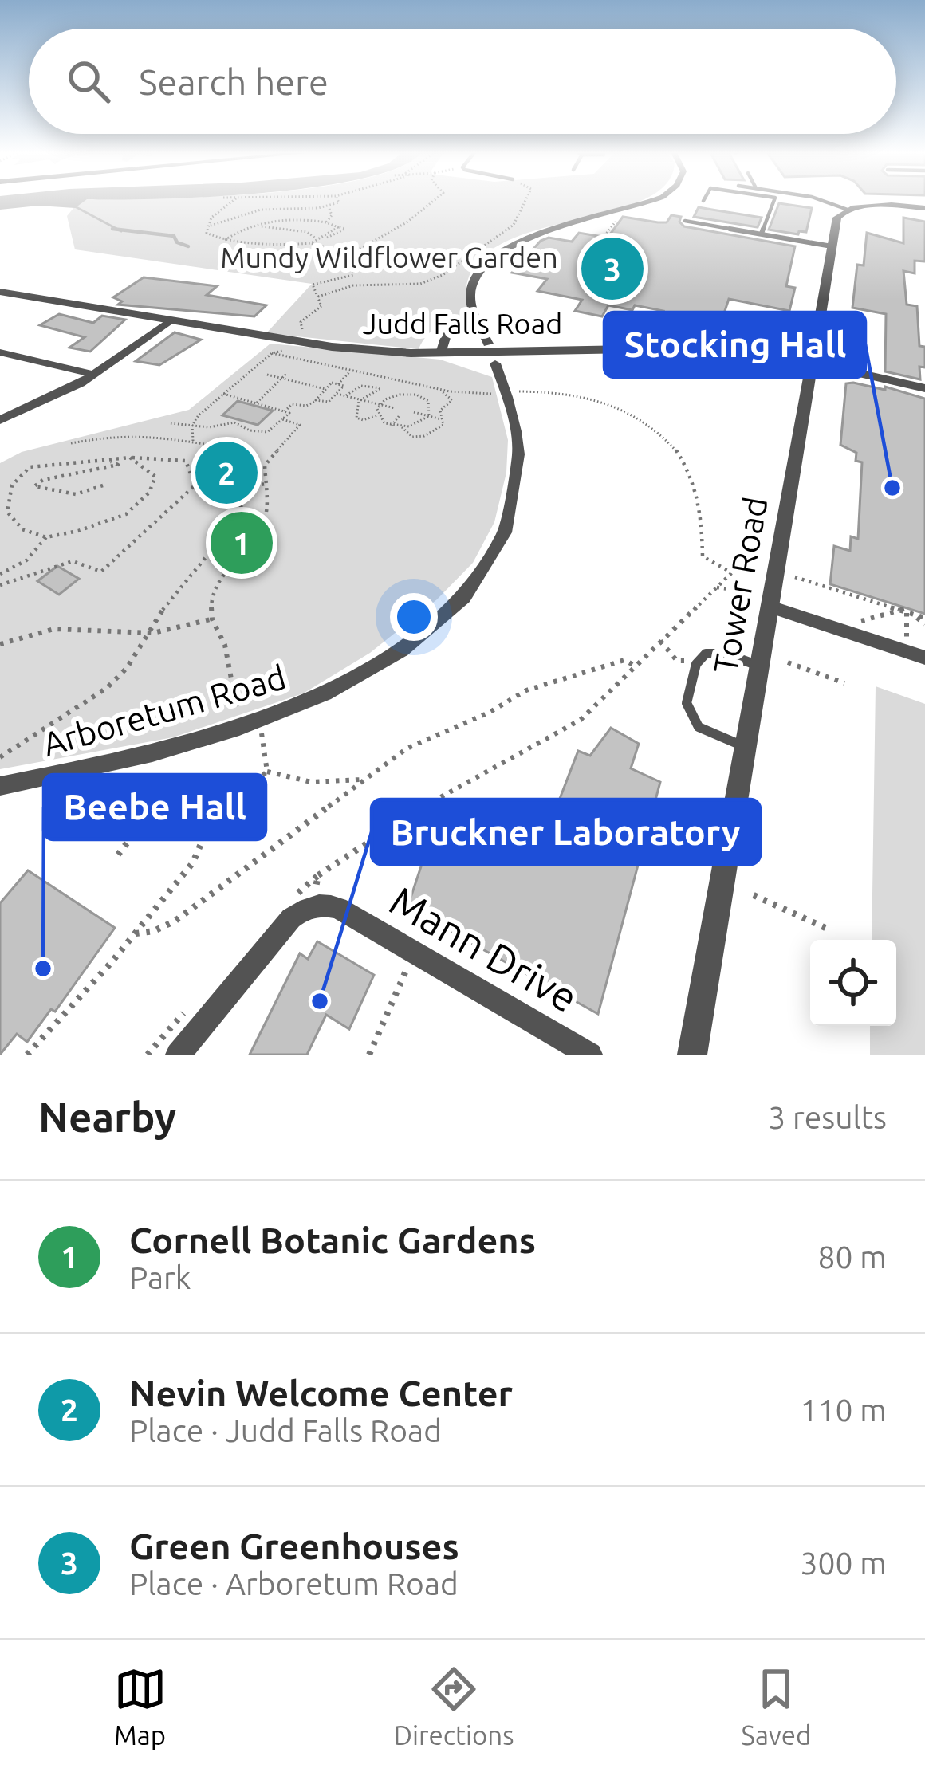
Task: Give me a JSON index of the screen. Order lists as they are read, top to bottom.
{
  "streets": {
    "street": [
      "Judd Falls Road",
      "Tower Road",
      "Arboretum Road",
      "Mann Drive"
    ]
  },
  "crossings": [
    ["Judd Falls Road", "Tower Road"]
  ],
  "parks": ["Mundy Wildflower Garden"],
  "places": ["Stocking Hall", "Beebe Hall", "Bruckner Laboratory"],
  "page": {
    "search": "Search here",
    "pins": ["3", "2", "1"],
    "heading": ["Nearby", "3 results"],
    "list": [
      {
        "mark": "1",
        "name": "Cornell Botanic Gardens",
        "note": "Park",
        "value": "80 m"
      },
      {
        "mark": "2",
        "name": "Nevin Welcome Center",
        "note": "Place · Judd Falls Road",
        "value": "110 m"
      },
      {
        "mark": "3",
        "name": "Green Greenhouses",
        "note": "Place · Arboretum Road",
        "value": "300 m"
      }
    ],
    "nav": ["Map", "Directions", "Saved"]
  }
}
